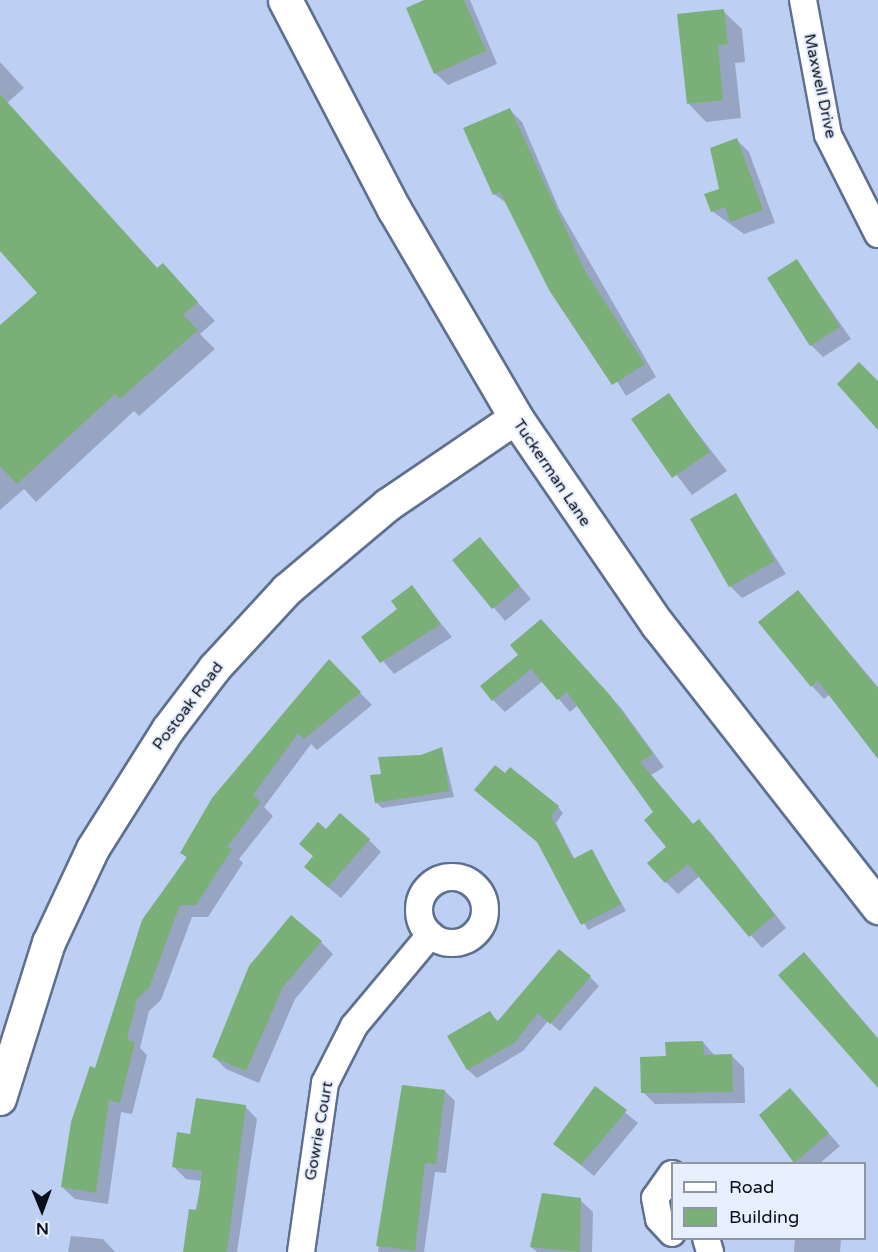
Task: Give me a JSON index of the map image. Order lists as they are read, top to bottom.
{
  "streets": {
    "main road": ["Tuckerman Lane"],
    "street": ["Maxwell Drive", "Postoak Road", "Gowrie Court"]
  },
  "crossings": [
    ["Tuckerman Lane", "Postoak Road"]
  ],
  "legend": ["Road", "Building"],
  "north": "bottom"
}
